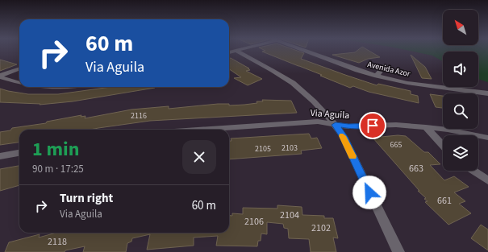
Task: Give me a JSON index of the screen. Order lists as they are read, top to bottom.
{
  "streets": {
    "street": ["Avenida Azor", "Via Aguila"]
  },
  "house_numbers": [
    "2116",
    "665",
    "2103",
    "2105",
    "663",
    "661",
    "2104",
    "2106",
    "2102",
    "2118"
  ],
  "north": "top left",
  "page": {
    "turn": ["60 m", "Via Aguila"],
    "heading": ["1 min", "90 m · 17:25"],
    "list": [
      {
        "name": "Turn right",
        "note": "Via Aguila",
        "value": "60 m"
      }
    ]
  }
}
